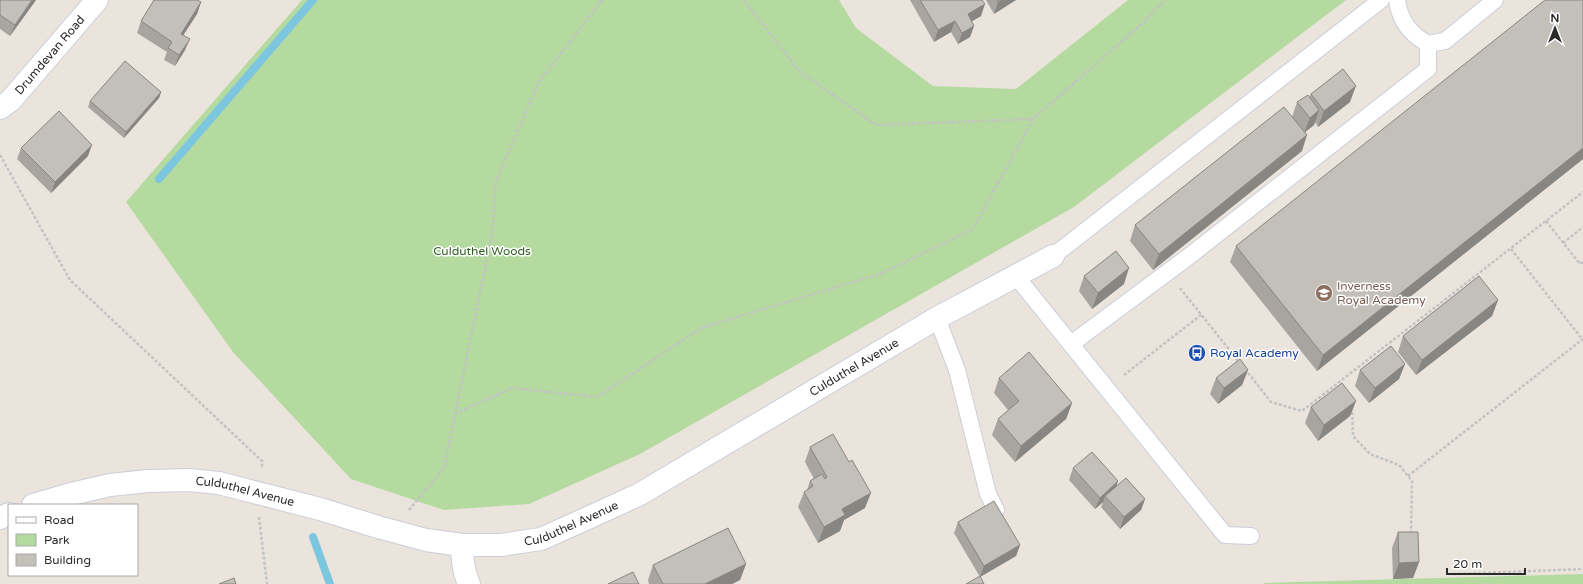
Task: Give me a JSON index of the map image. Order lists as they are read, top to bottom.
{
  "streets": {
    "street": ["Drumdevan Road", "Culduthel Avenue"]
  },
  "parks": ["Culduthel Woods"],
  "places": {
    "school or university": ["Inverness Royal Academy"],
    "bus stop": ["Royal Academy"]
  },
  "legend": ["Road", "Park", "Building"],
  "scale_bar": "20 m",
  "north": "top"
}
